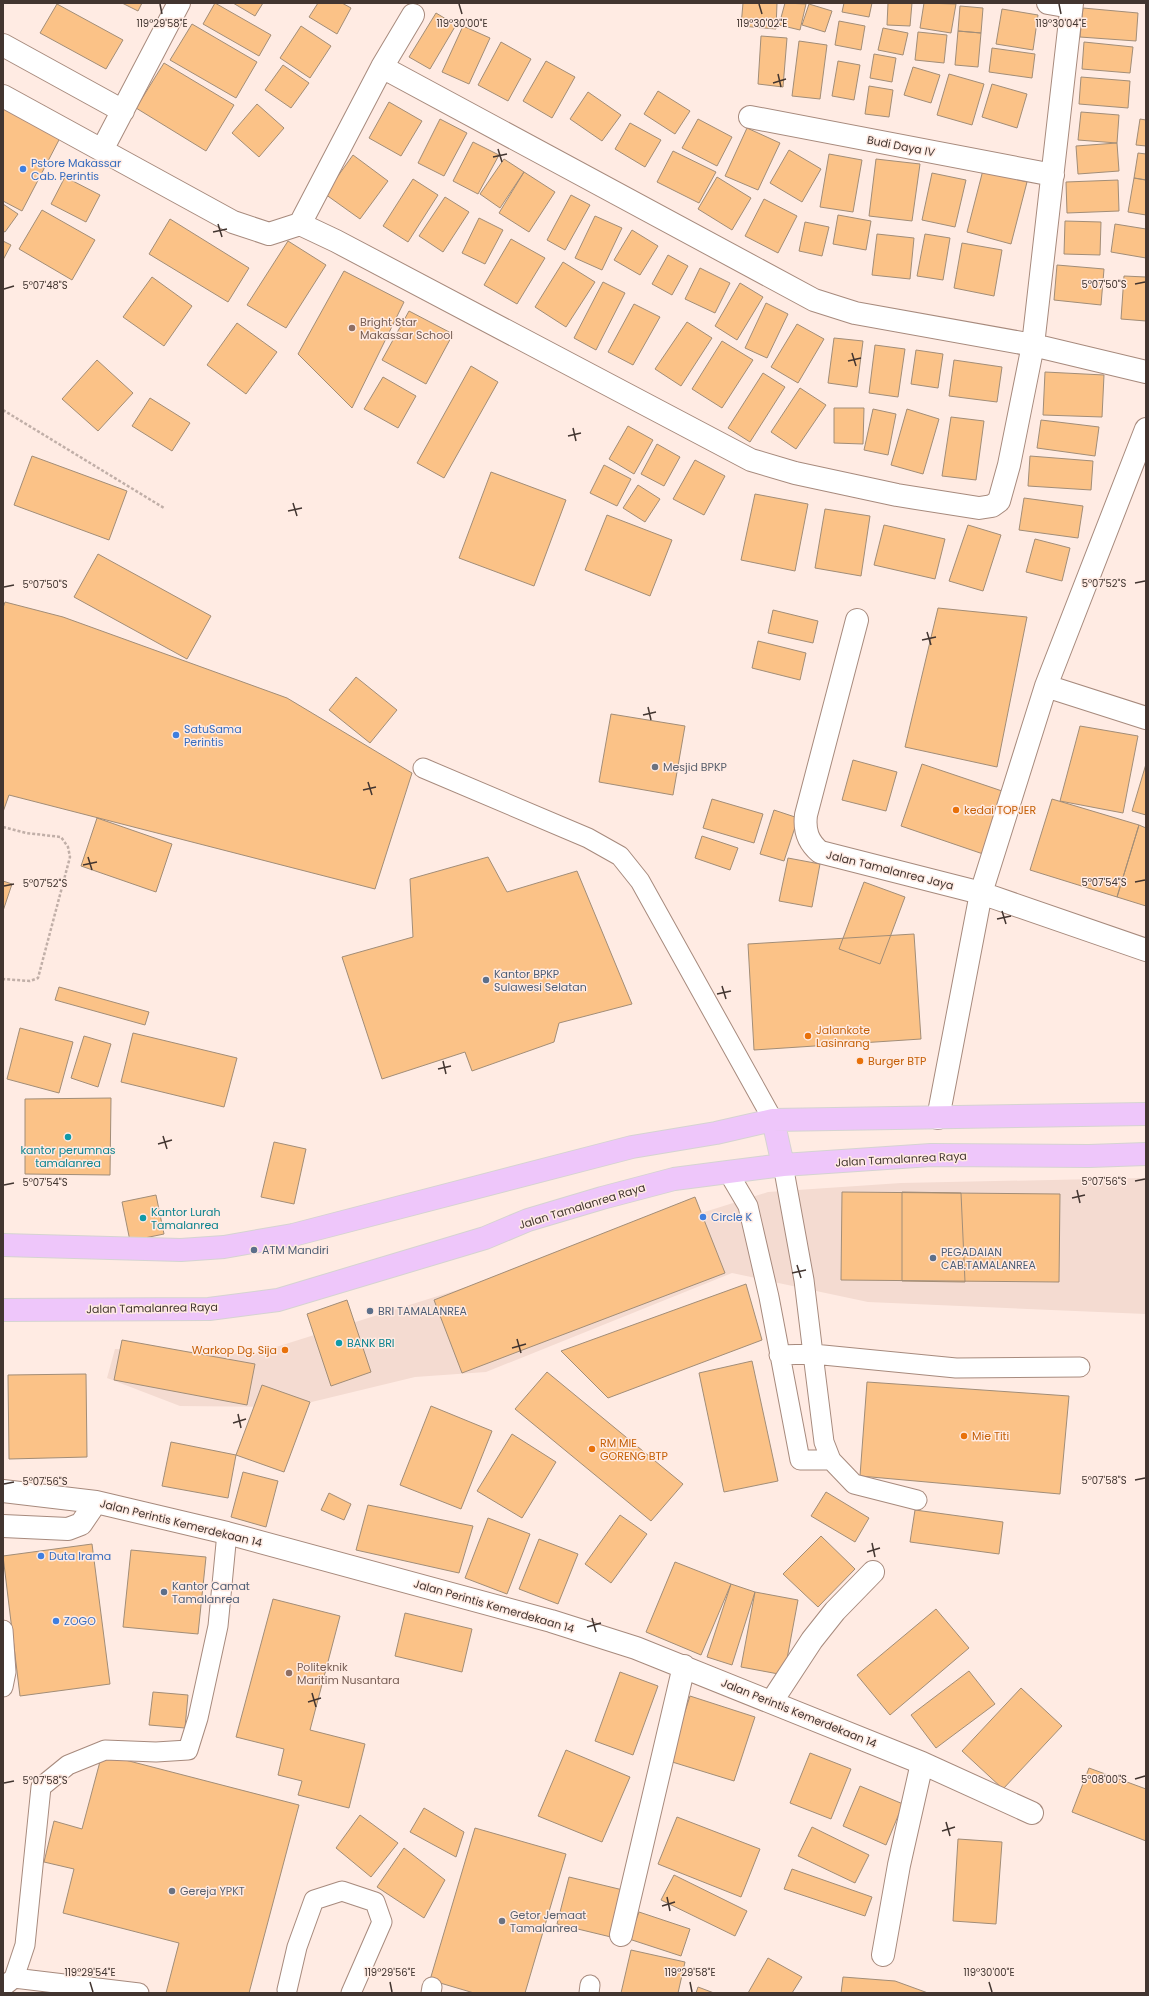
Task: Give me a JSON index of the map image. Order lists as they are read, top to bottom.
{
  "streets": {
    "main road": ["Jalan Tamalanrea Raya"],
    "street": ["Budi Daya IV", "Jalan Tamalanrea Jaya", "Jalan Perintis Kemerdekaan 14"]
  },
  "places": [
    "Pstore Makassar Cab. Perintis",
    "Bright Star Makassar School",
    "SatuSama Perintis",
    "Mesjid BPKP",
    "kedai TOPJER",
    "Kantor BPKP Sulawesi Selatan",
    "Jalankote Lasinrang",
    "Burger BTP",
    "kantor perumnas tamalanrea",
    "Circle K",
    "Kantor Lurah Tamalanrea",
    "ATM Mandiri",
    "PEGADAIAN CAB.TAMALANREA",
    "BRI TAMALANREA",
    "BANK BRI",
    "Warkop Dg. Sija",
    "Mie Titi",
    "RM MIE GORENG BTP",
    "Duta Irama",
    "Kantor Camat Tamalanrea",
    "ZOGO",
    "Politeknik Maritim Nusantara",
    "Gereja YPKT",
    "Getor Jemaat Tamalanrea"
  ],
  "coordinates": [
    "119°29'58\"E",
    "119°30'00\"E",
    "119°30'02\"E",
    "119°30'04\"E",
    "5°07'50\"S",
    "5°07'48\"S",
    "5°07'52\"S",
    "5°07'54\"S",
    "5°07'56\"S",
    "5°07'58\"S",
    "5°08'00\"S",
    "119°29'54\"E",
    "119°29'56\"E"
  ]
}
